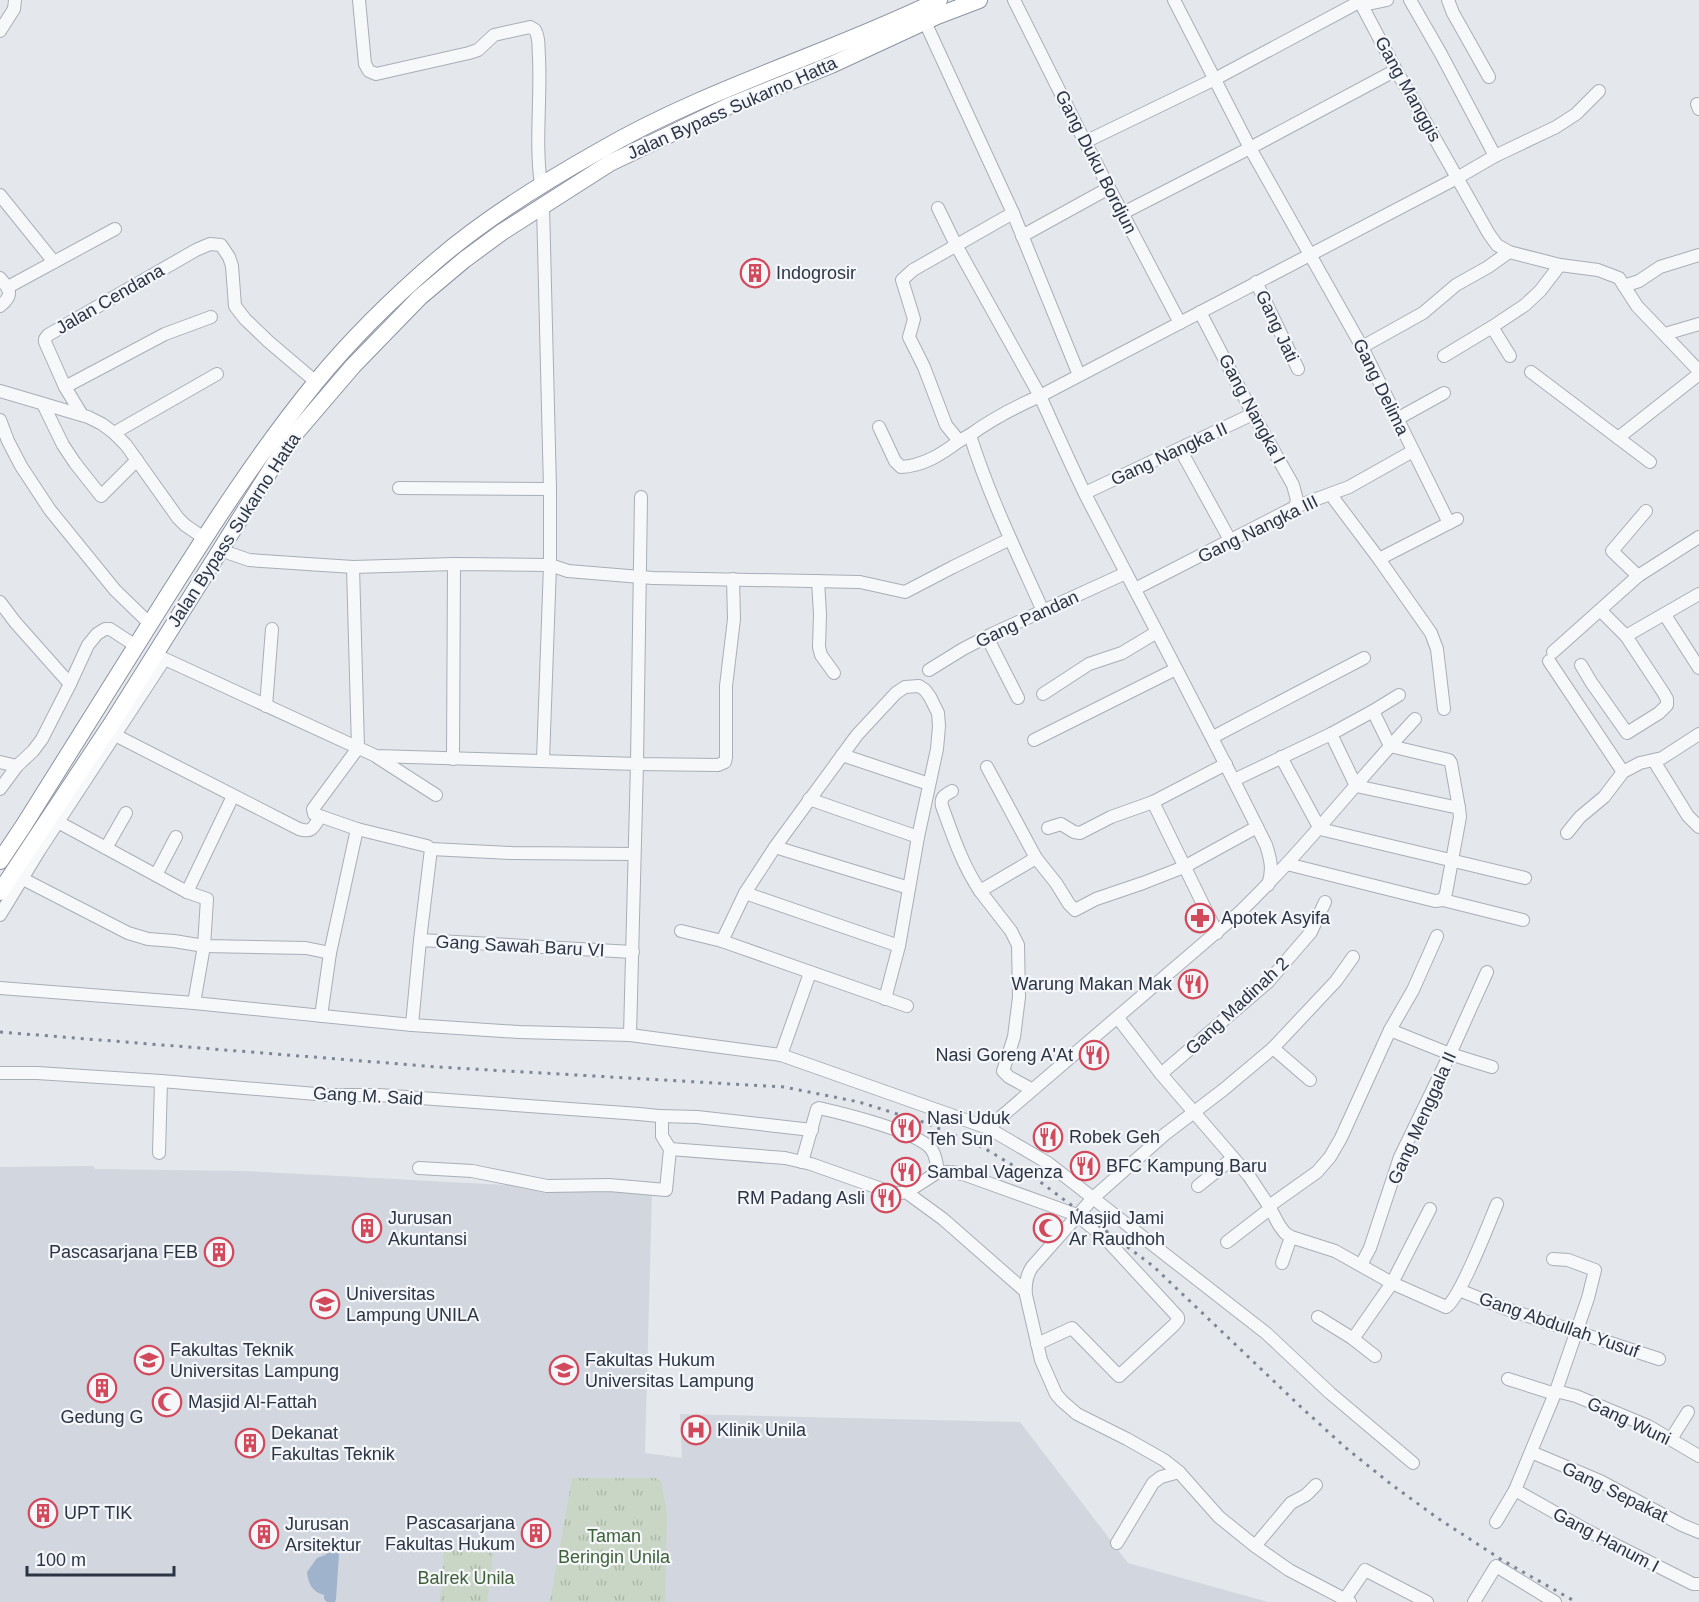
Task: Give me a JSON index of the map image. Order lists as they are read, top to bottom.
{
  "streets": {
    "highway": ["Jalan Bypass Sukarno Hatta"],
    "street": [
      "Gang Manggis",
      "Gang Duku Bordjun",
      "Jalan Cendana",
      "Gang Jati",
      "Gang Delima",
      "Gang Nangka I",
      "Gang Nangka II",
      "Gang Nangka III",
      "Gang Pandan",
      "Gang Sawah Baru VI",
      "Gang Madinah 2",
      "Gang M. Said",
      "Gang Menggala II",
      "Gang Abdullah Yusuf",
      "Gang Wuni",
      "Gang Sepakat",
      "Gang Hanum I"
    ]
  },
  "crossings": [
    ["Jalan Bypass Sukarno Hatta", "Jalan Cendana"],
    ["Gang Delima", "Gang Nangka III"],
    ["Gang Nangka I", "Gang Nangka II"],
    ["Gang Nangka I", "Gang Nangka III"]
  ],
  "parks": ["Taman Beringin Unila", "Balrek Unila"],
  "places": {
    "building": [
      "Indogrosir",
      "Jurusan Akuntansi",
      "Pascasarjana FEB",
      "Gedung G",
      "Dekanat Fakultas Teknik",
      "UPT TIK",
      "Pascasarjana Fakultas Hukum",
      "Jurusan Arsitektur"
    ],
    "pharmacy": ["Apotek Asyifa"],
    "restaurant": [
      "Warung Makan Mak",
      "Nasi Goreng A'At",
      "Nasi Uduk Teh Sun",
      "Robek Geh",
      "BFC Kampung Baru",
      "Sambal Vagenza",
      "RM Padang Asli"
    ],
    "mosque": ["Masjid Jami Ar Raudhoh", "Masjid Al-Fattah"],
    "school or university": ["Universitas Lampung UNILA", "Fakultas Teknik Universitas Lampung", "Fakultas Hukum Universitas Lampung"],
    "hospital": ["Klinik Unila"]
  },
  "scale_bar": "100 m"
}
